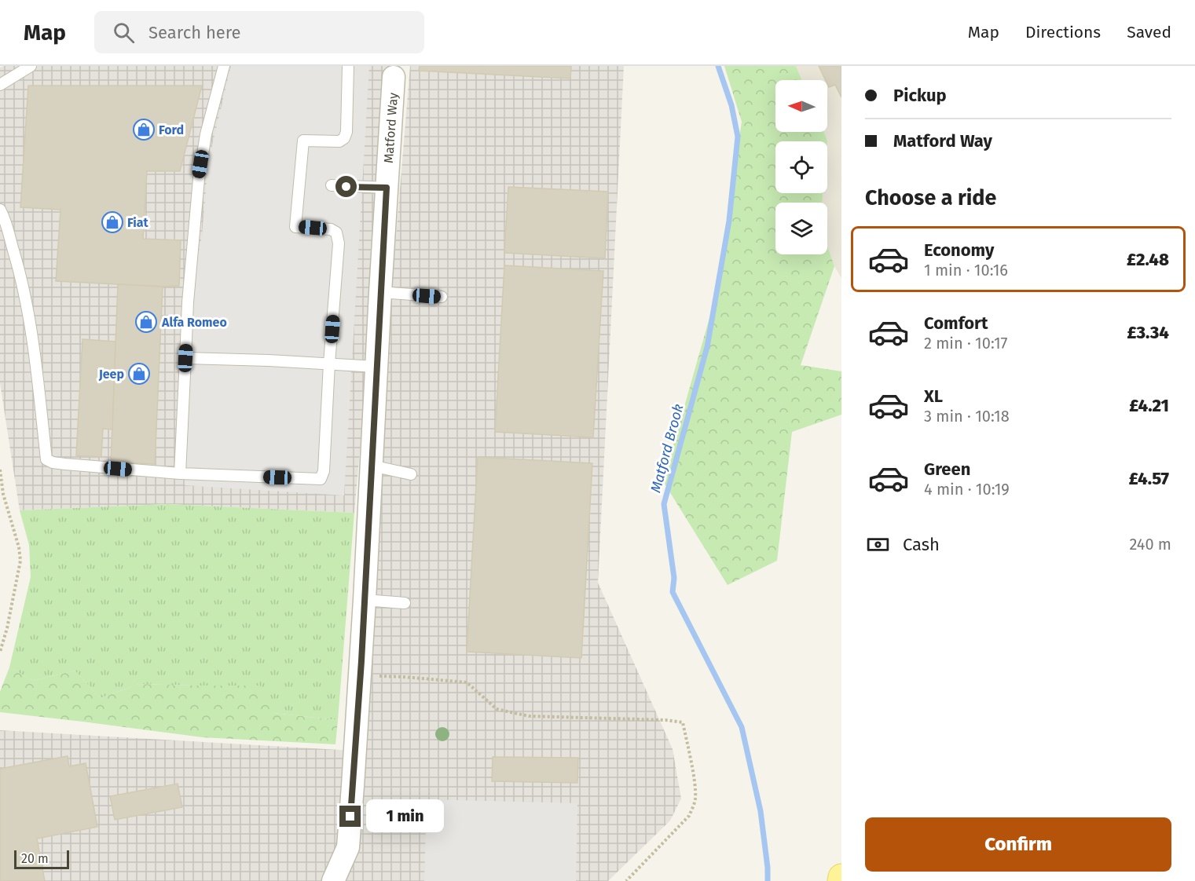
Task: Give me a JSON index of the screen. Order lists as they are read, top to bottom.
{
  "streets": {
    "street": ["Matford Way"]
  },
  "water": ["Matford Brook"],
  "places": {
    "shop": [
      "Ford",
      "Fiat",
      "Alfa Romeo",
      "Jeep"
    ]
  },
  "scale_bar": "20 m",
  "north": "left",
  "page": {
    "header": "Map",
    "search": "Search here",
    "nav": ["Map", "Directions", "Saved"],
    "banner": ["Pickup", "Matford Way"],
    "heading": "Choose a ride",
    "list": [
      {
        "name": "Economy",
        "note": "1 min · 10:16",
        "value": "£2.48"
      },
      {
        "name": "Comfort",
        "note": "2 min · 10:17",
        "value": "£3.34"
      },
      {
        "name": "XL",
        "note": "3 min · 10:18",
        "value": "£4.21"
      },
      {
        "name": "Green",
        "note": "4 min · 10:19",
        "value": "£4.57"
      }
    ],
    "pay": ["Cash", "240 m"],
    "bubble": "1 min",
    "buttons": "Confirm",
    "scale": "20 m"
  }
}
